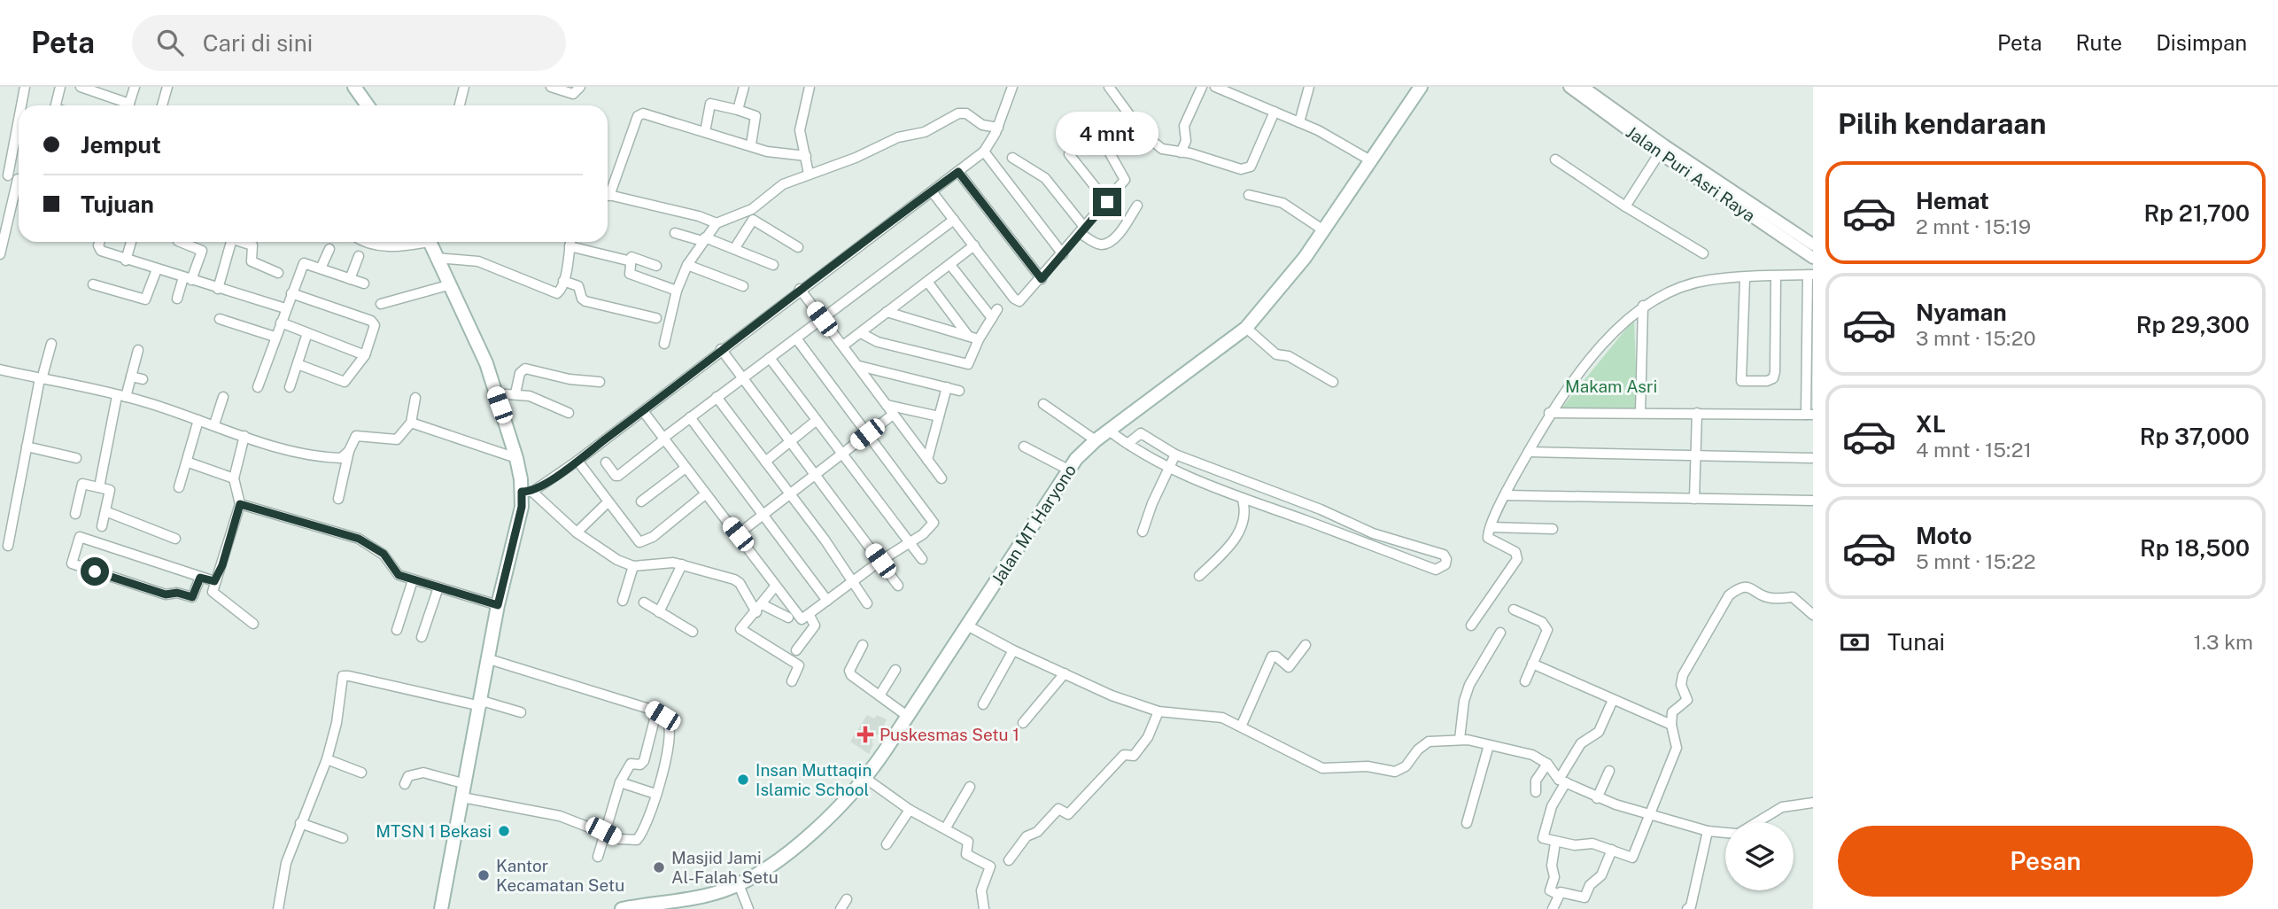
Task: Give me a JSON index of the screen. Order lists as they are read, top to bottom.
{
  "streets": {
    "main road": ["Jalan MT Haryono"],
    "street": ["Jalan Puri Asri Raya"]
  },
  "parks": ["Makam Asri"],
  "places": {
    "health": ["Puskesmas Setu 1"],
    "other": [
      "Insan Muttaqin Islamic School",
      "MTSN 1 Bekasi",
      "Masjid Jami Al-Falah Setu",
      "Kantor Kecamatan Setu"
    ]
  },
  "page": {
    "header": "Peta",
    "search": "Cari di sini",
    "nav": ["Peta", "Rute", "Disimpan"],
    "heading": "Pilih kendaraan",
    "banner": ["Jemput", "Tujuan"],
    "bubble": "4 mnt",
    "list": [
      {
        "name": "Hemat",
        "note": "2 mnt · 15:19",
        "value": "Rp 21,700"
      },
      {
        "name": "Nyaman",
        "note": "3 mnt · 15:20",
        "value": "Rp 29,300"
      },
      {
        "name": "XL",
        "note": "4 mnt · 15:21",
        "value": "Rp 37,000"
      },
      {
        "name": "Moto",
        "note": "5 mnt · 15:22",
        "value": "Rp 18,500"
      }
    ],
    "pay": ["Tunai", "1.3 km"],
    "buttons": "Pesan"
  }
}
